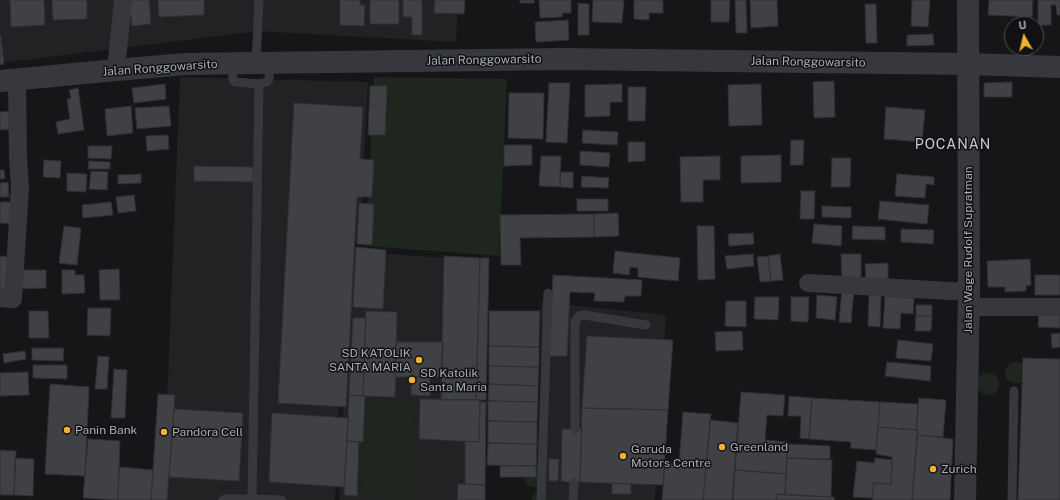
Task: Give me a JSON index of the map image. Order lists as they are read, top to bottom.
{
  "streets": {
    "street": ["Jalan Ronggowarsito", "Jalan Wage Rudolf Supratman"]
  },
  "crossings": [
    ["Jalan Ronggowarsito", "Jalan Wage Rudolf Supratman"]
  ],
  "districts": ["POCANAN"],
  "places": [
    "SD KATOLIK SANTA MARIA",
    "SD Katolik Santa Maria",
    "Panin Bank",
    "Pandora Cell",
    "Greenland",
    "Garuda Motors Centre",
    "Zurich"
  ],
  "north": "top"
}
